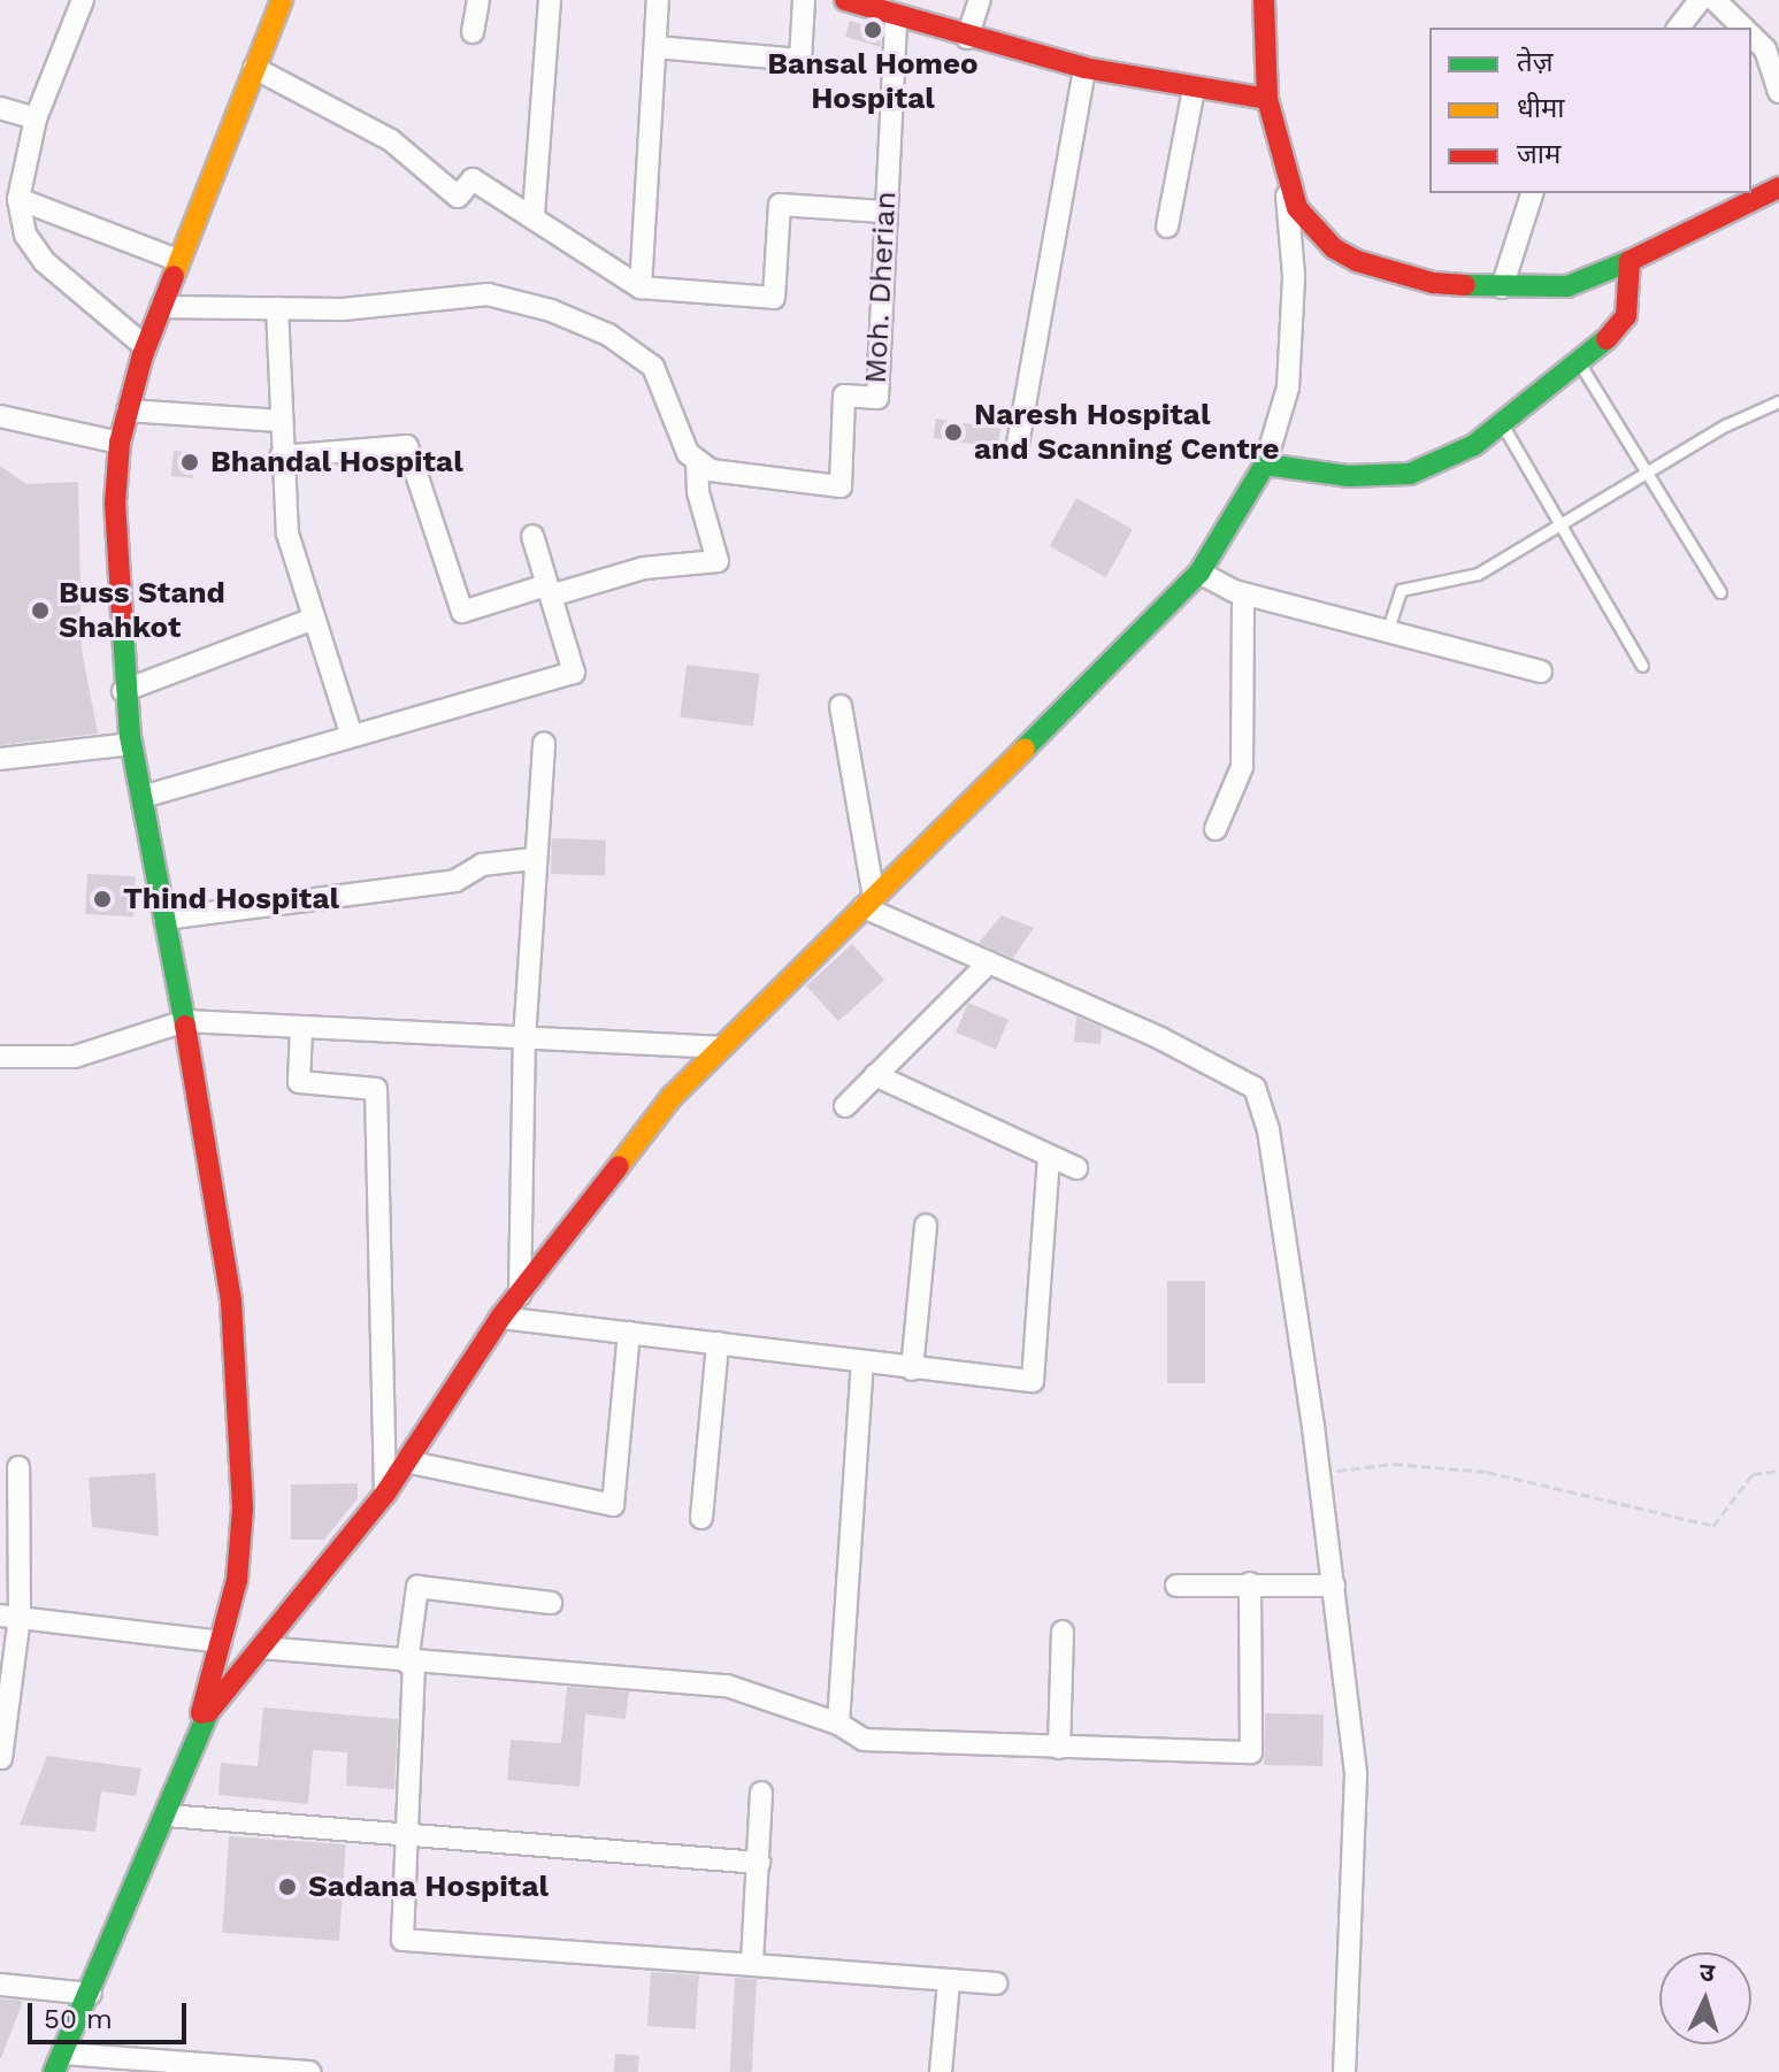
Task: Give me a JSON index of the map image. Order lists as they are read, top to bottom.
{
  "streets": {
    "street": ["Moh. Dherian"]
  },
  "places": [
    "Bansal Homeo Hospital",
    "Naresh Hospital and Scanning Centre",
    "Bhandal Hospital",
    "Buss Stand Shahkot",
    "Thind Hospital",
    "Sadana Hospital"
  ],
  "legend": ["तेज़", "धीमा", "जाम"],
  "scale_bar": "50 m",
  "north": "top"
}
